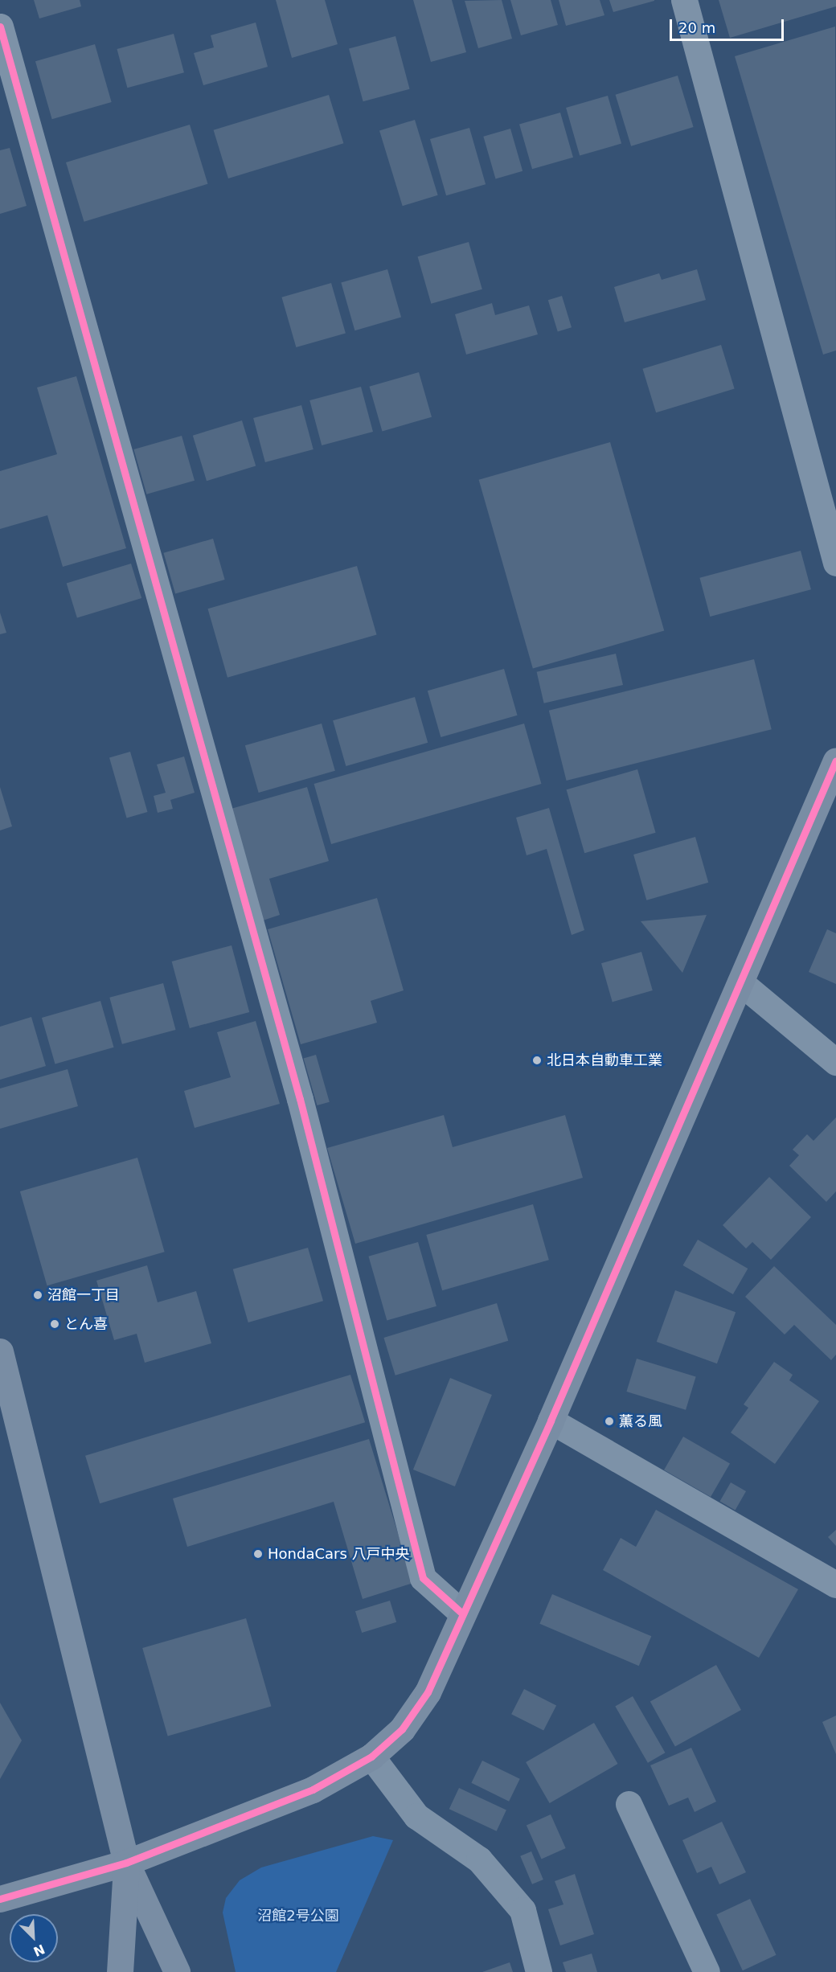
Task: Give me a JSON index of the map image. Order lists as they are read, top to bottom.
{
  "parks": ["沼館2号公園"],
  "places": [
    "北日本自動車工業",
    "沼館一丁目",
    "とん喜",
    "薫る風",
    "HondaCars 八戸中央"
  ],
  "scale_bar": "20 m",
  "north": "bottom right"
}
